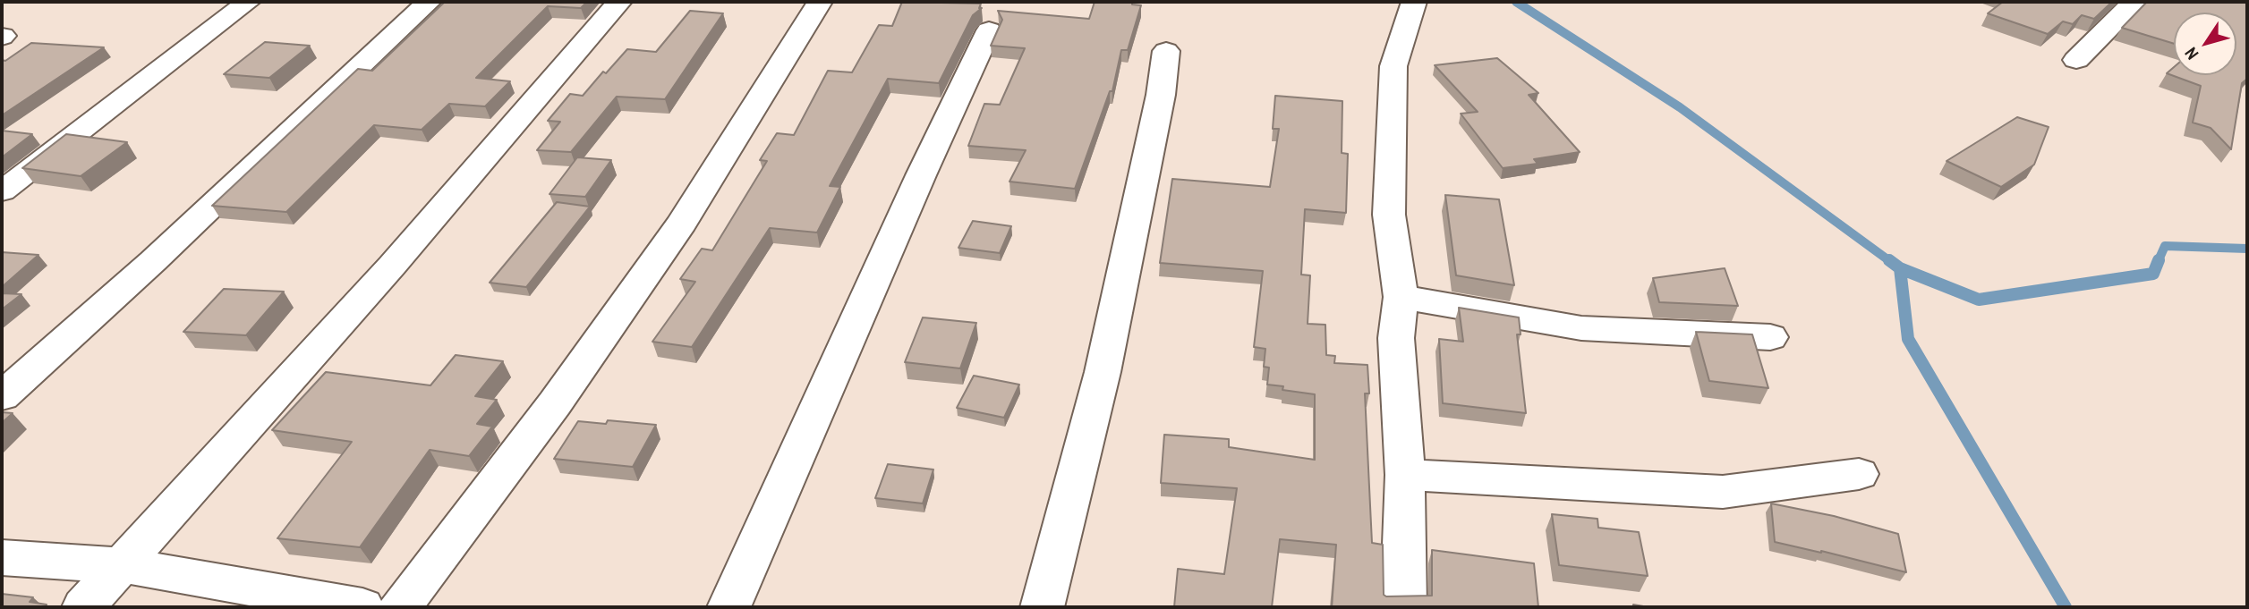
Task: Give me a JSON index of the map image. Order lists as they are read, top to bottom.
{
  "north": "bottom left"
}
